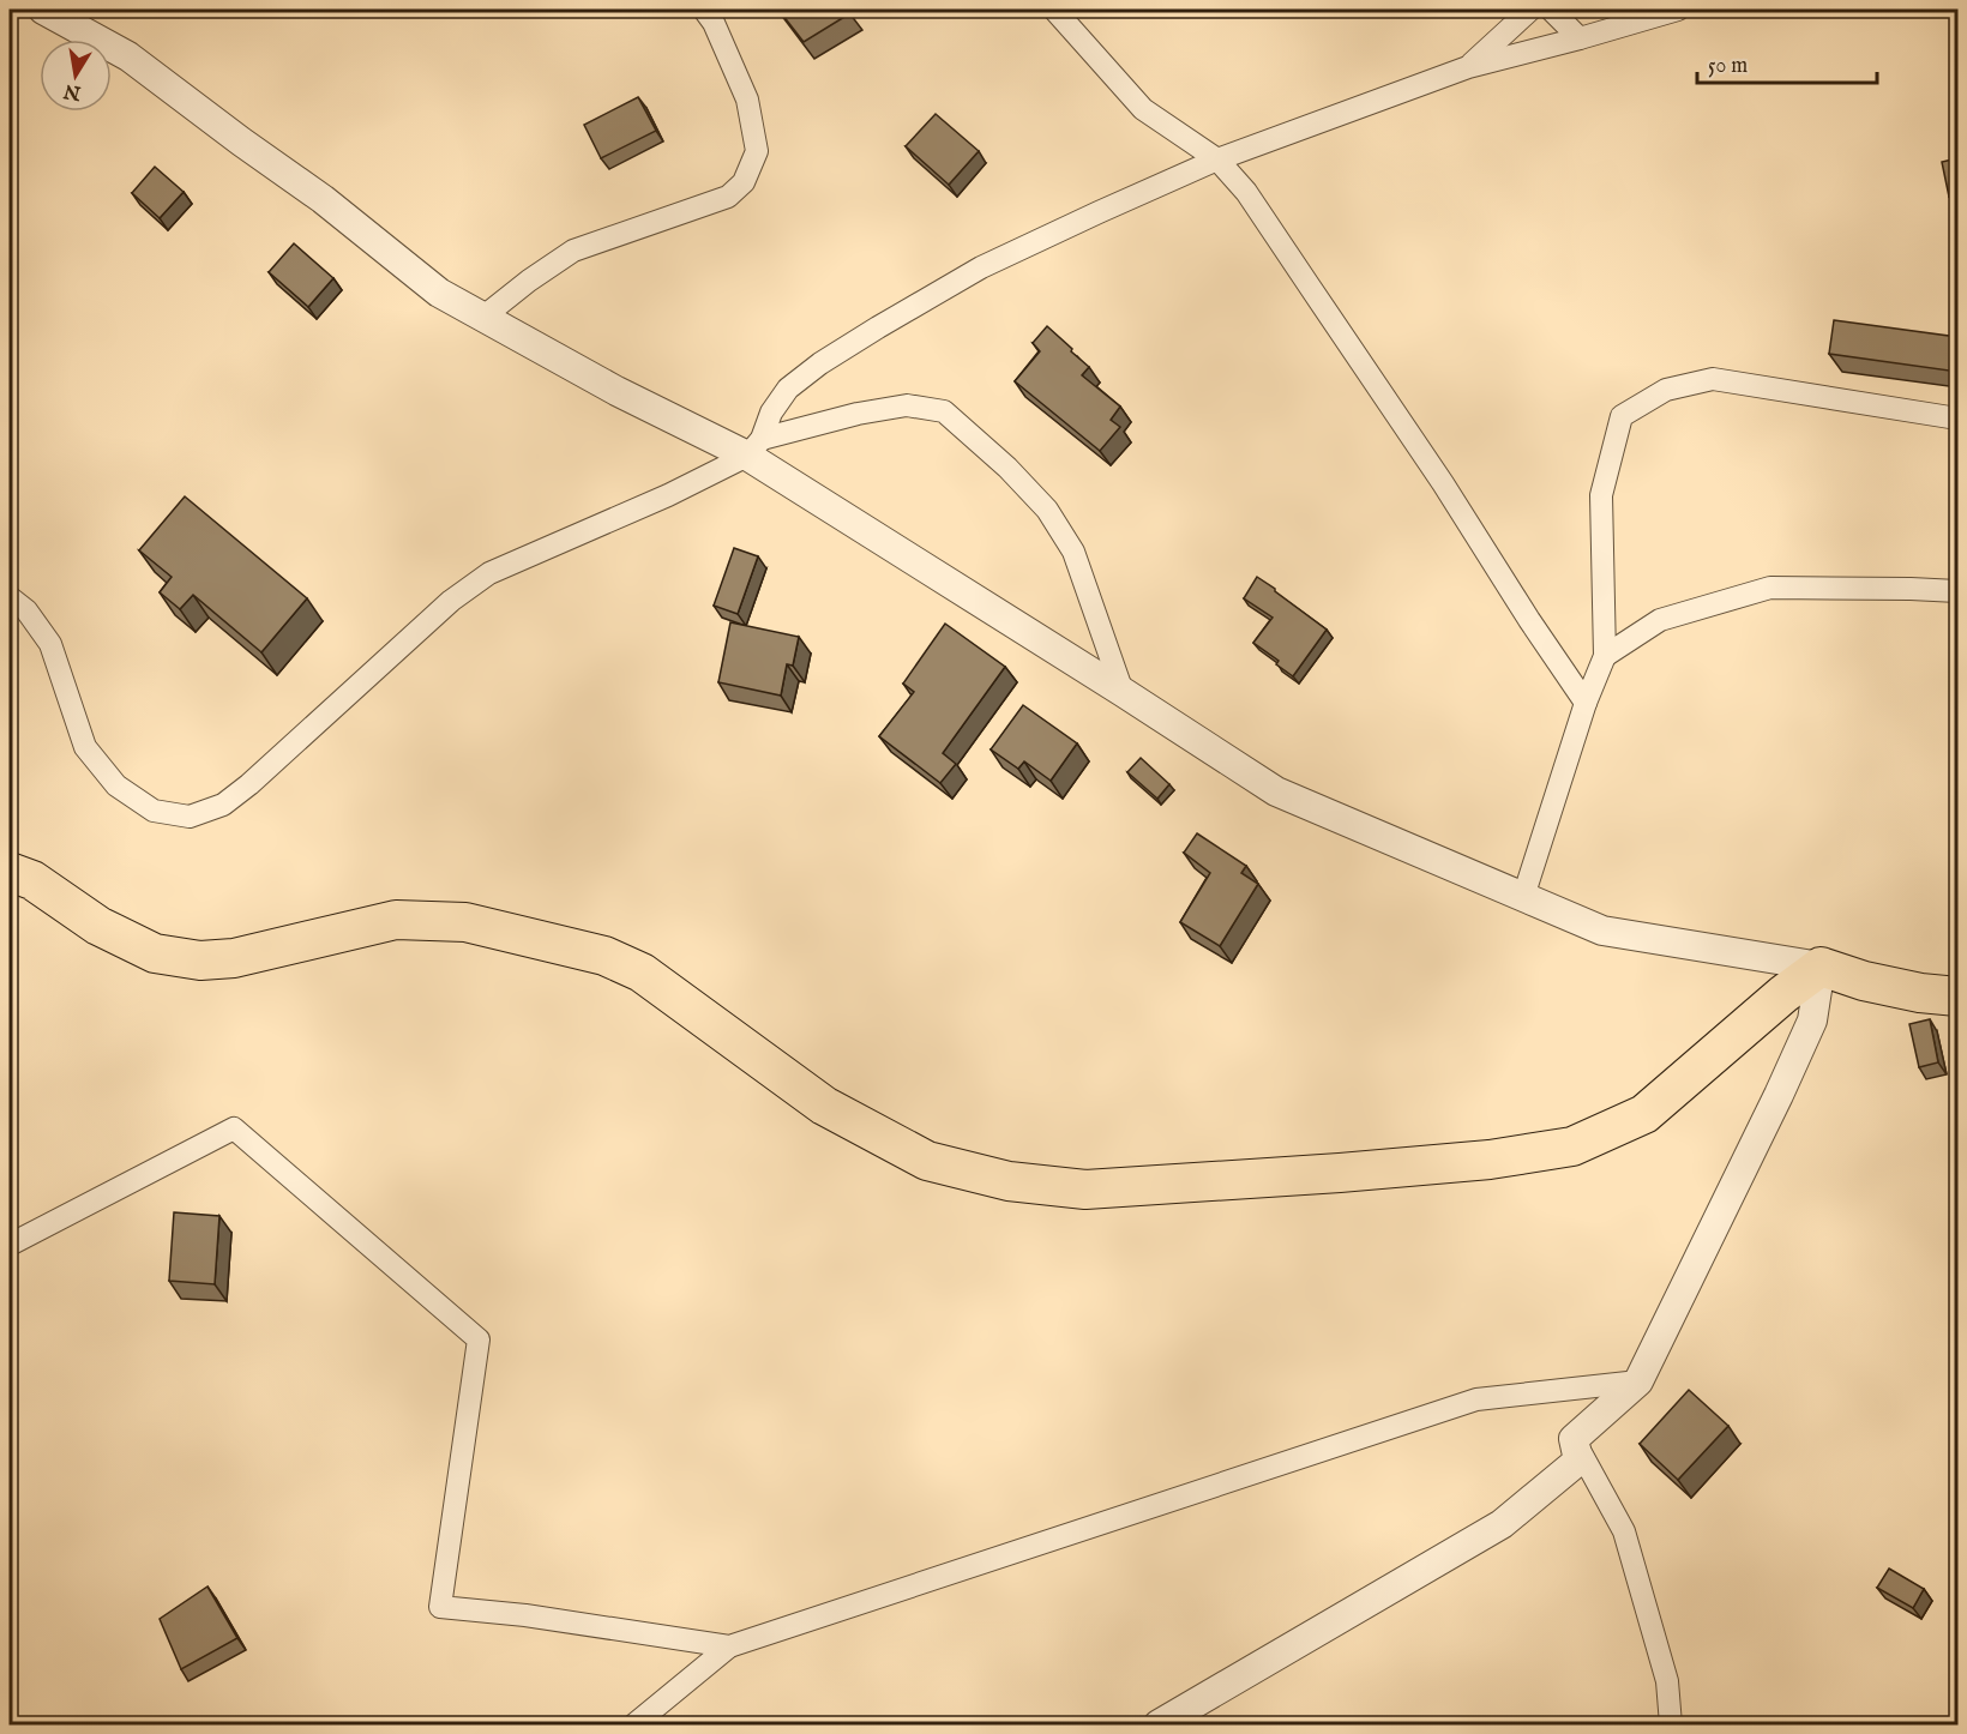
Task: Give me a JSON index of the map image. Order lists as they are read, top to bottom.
{
  "scale_bar": "50 m",
  "north": "bottom"
}
